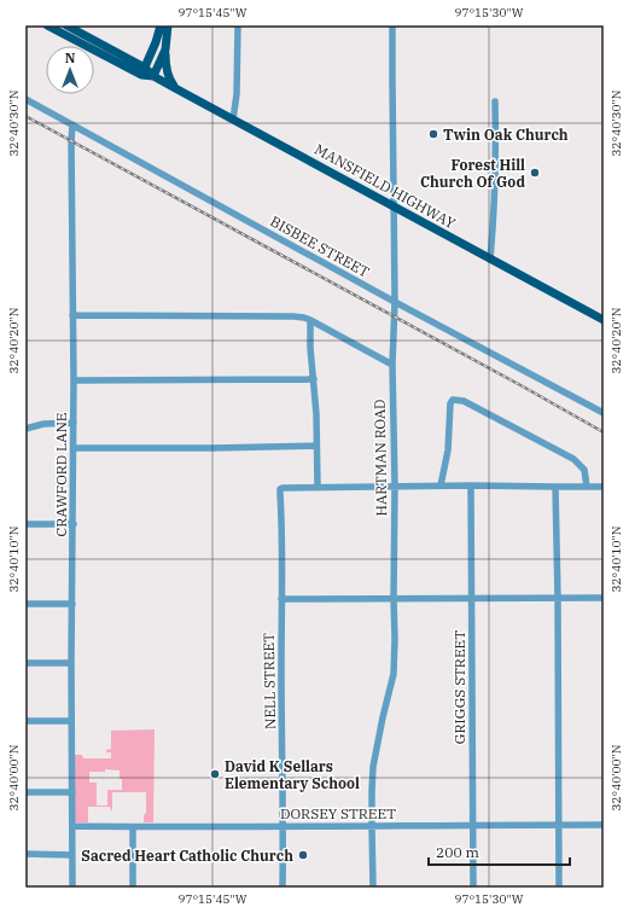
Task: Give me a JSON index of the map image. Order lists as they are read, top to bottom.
{
  "streets": {
    "main road": ["MANSFIELD HIGHWAY"],
    "street": [
      "BISBEE STREET",
      "HARTMAN ROAD",
      "CRAWFORD LANE",
      "NELL STREET",
      "GRIGGS STREET",
      "DORSEY STREET"
    ]
  },
  "crossings": [
    ["MANSFIELD HIGHWAY", "HARTMAN ROAD"],
    ["BISBEE STREET", "HARTMAN ROAD"],
    ["BISBEE STREET", "CRAWFORD LANE"],
    ["HARTMAN ROAD", "DORSEY STREET"],
    ["CRAWFORD LANE", "DORSEY STREET"],
    ["NELL STREET", "DORSEY STREET"],
    ["GRIGGS STREET", "DORSEY STREET"]
  ],
  "places": [
    "Twin Oak Church",
    "Forest Hill Church Of God",
    "David K Sellars Elementary School",
    "Sacred Heart Catholic Church"
  ],
  "scale_bar": "200 m",
  "north": "top",
  "coordinates": [
    "97°15'45\"W",
    "97°15'30\"W",
    "32°40'30\"N",
    "32°40'20\"N",
    "32°40'10\"N",
    "32°40'00\"N"
  ]
}
